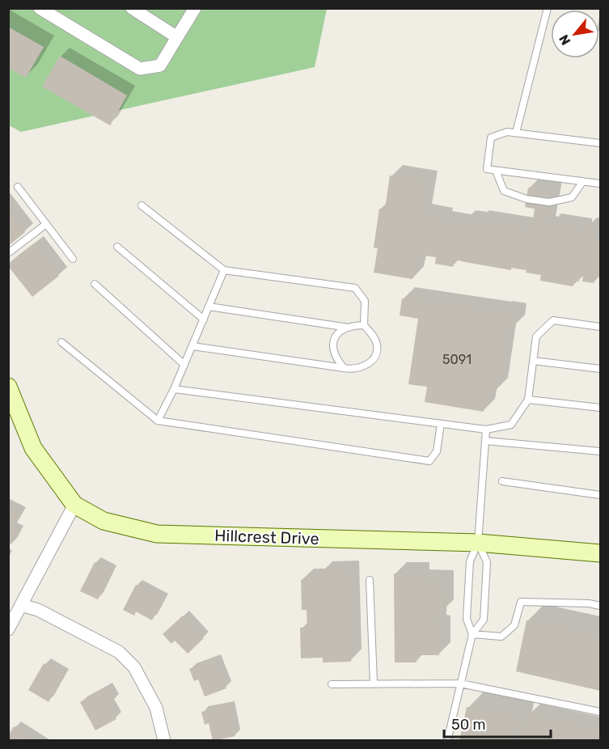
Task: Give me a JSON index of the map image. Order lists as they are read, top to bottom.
{
  "streets": {
    "street": ["Hillcrest Drive"]
  },
  "house_numbers": ["5091"],
  "scale_bar": "50 m",
  "north": "bottom left"
}
